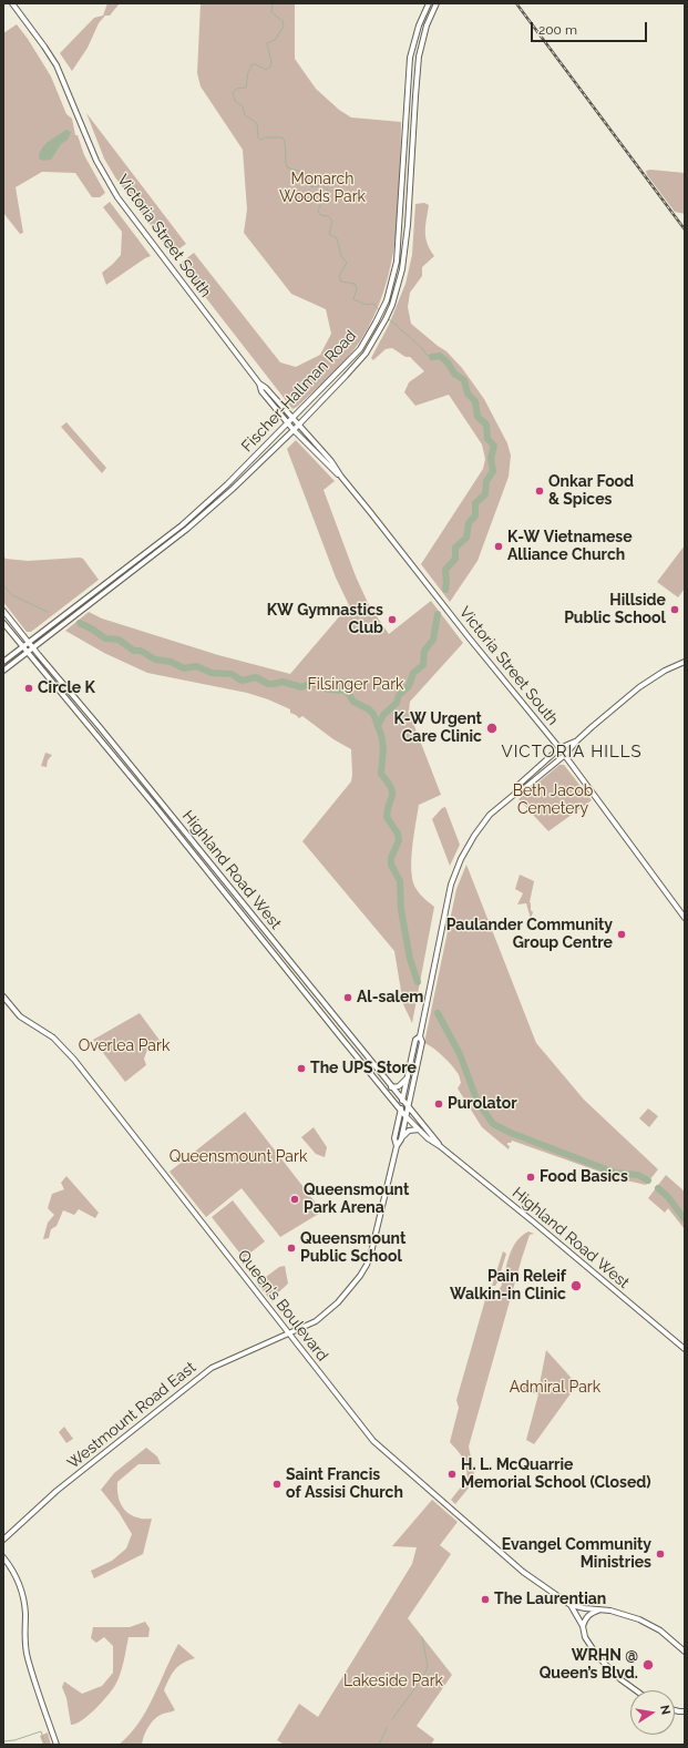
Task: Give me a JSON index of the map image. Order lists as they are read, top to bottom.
{
  "streets": {
    "main road": [
      "Victoria Street South",
      "Fischer-Hallman Road",
      "Highland Road West",
      "Queen's Boulevard",
      "Westmount Road East"
    ]
  },
  "crossings": [
    ["Victoria Street South", "Fischer-Hallman Road"],
    ["Fischer-Hallman Road", "Highland Road West"],
    ["Queen's Boulevard", "Westmount Road East"]
  ],
  "districts": ["VICTORIA HILLS"],
  "parks": [
    "Monarch Woods Park",
    "Filsinger Park",
    "Beth Jacob Cemetery",
    "Overlea Park",
    "Queensmount Park",
    "Admiral Park",
    "Lakeside Park"
  ],
  "places": [
    "Onkar Food & Spices",
    "K-W Vietnamese Alliance Church",
    "Hillside Public School",
    "KW Gymnastics Club",
    "Circle K",
    "K-W Urgent Care Clinic",
    "Paulander Community Group Centre",
    "Al-salem",
    "The UPS Store",
    "Purolator",
    "Food Basics",
    "Queensmount Park Arena",
    "Queensmount Public School",
    "Pain Releif Walkin-in Clinic",
    "H. L. McQuarrie Memorial School (Closed)",
    "Saint Francis of Assisi Church",
    "Evangel Community Ministries",
    "The Laurentian",
    "WRHN @ Queen’s Blvd."
  ],
  "scale_bar": "200 m",
  "north": "right"
}
